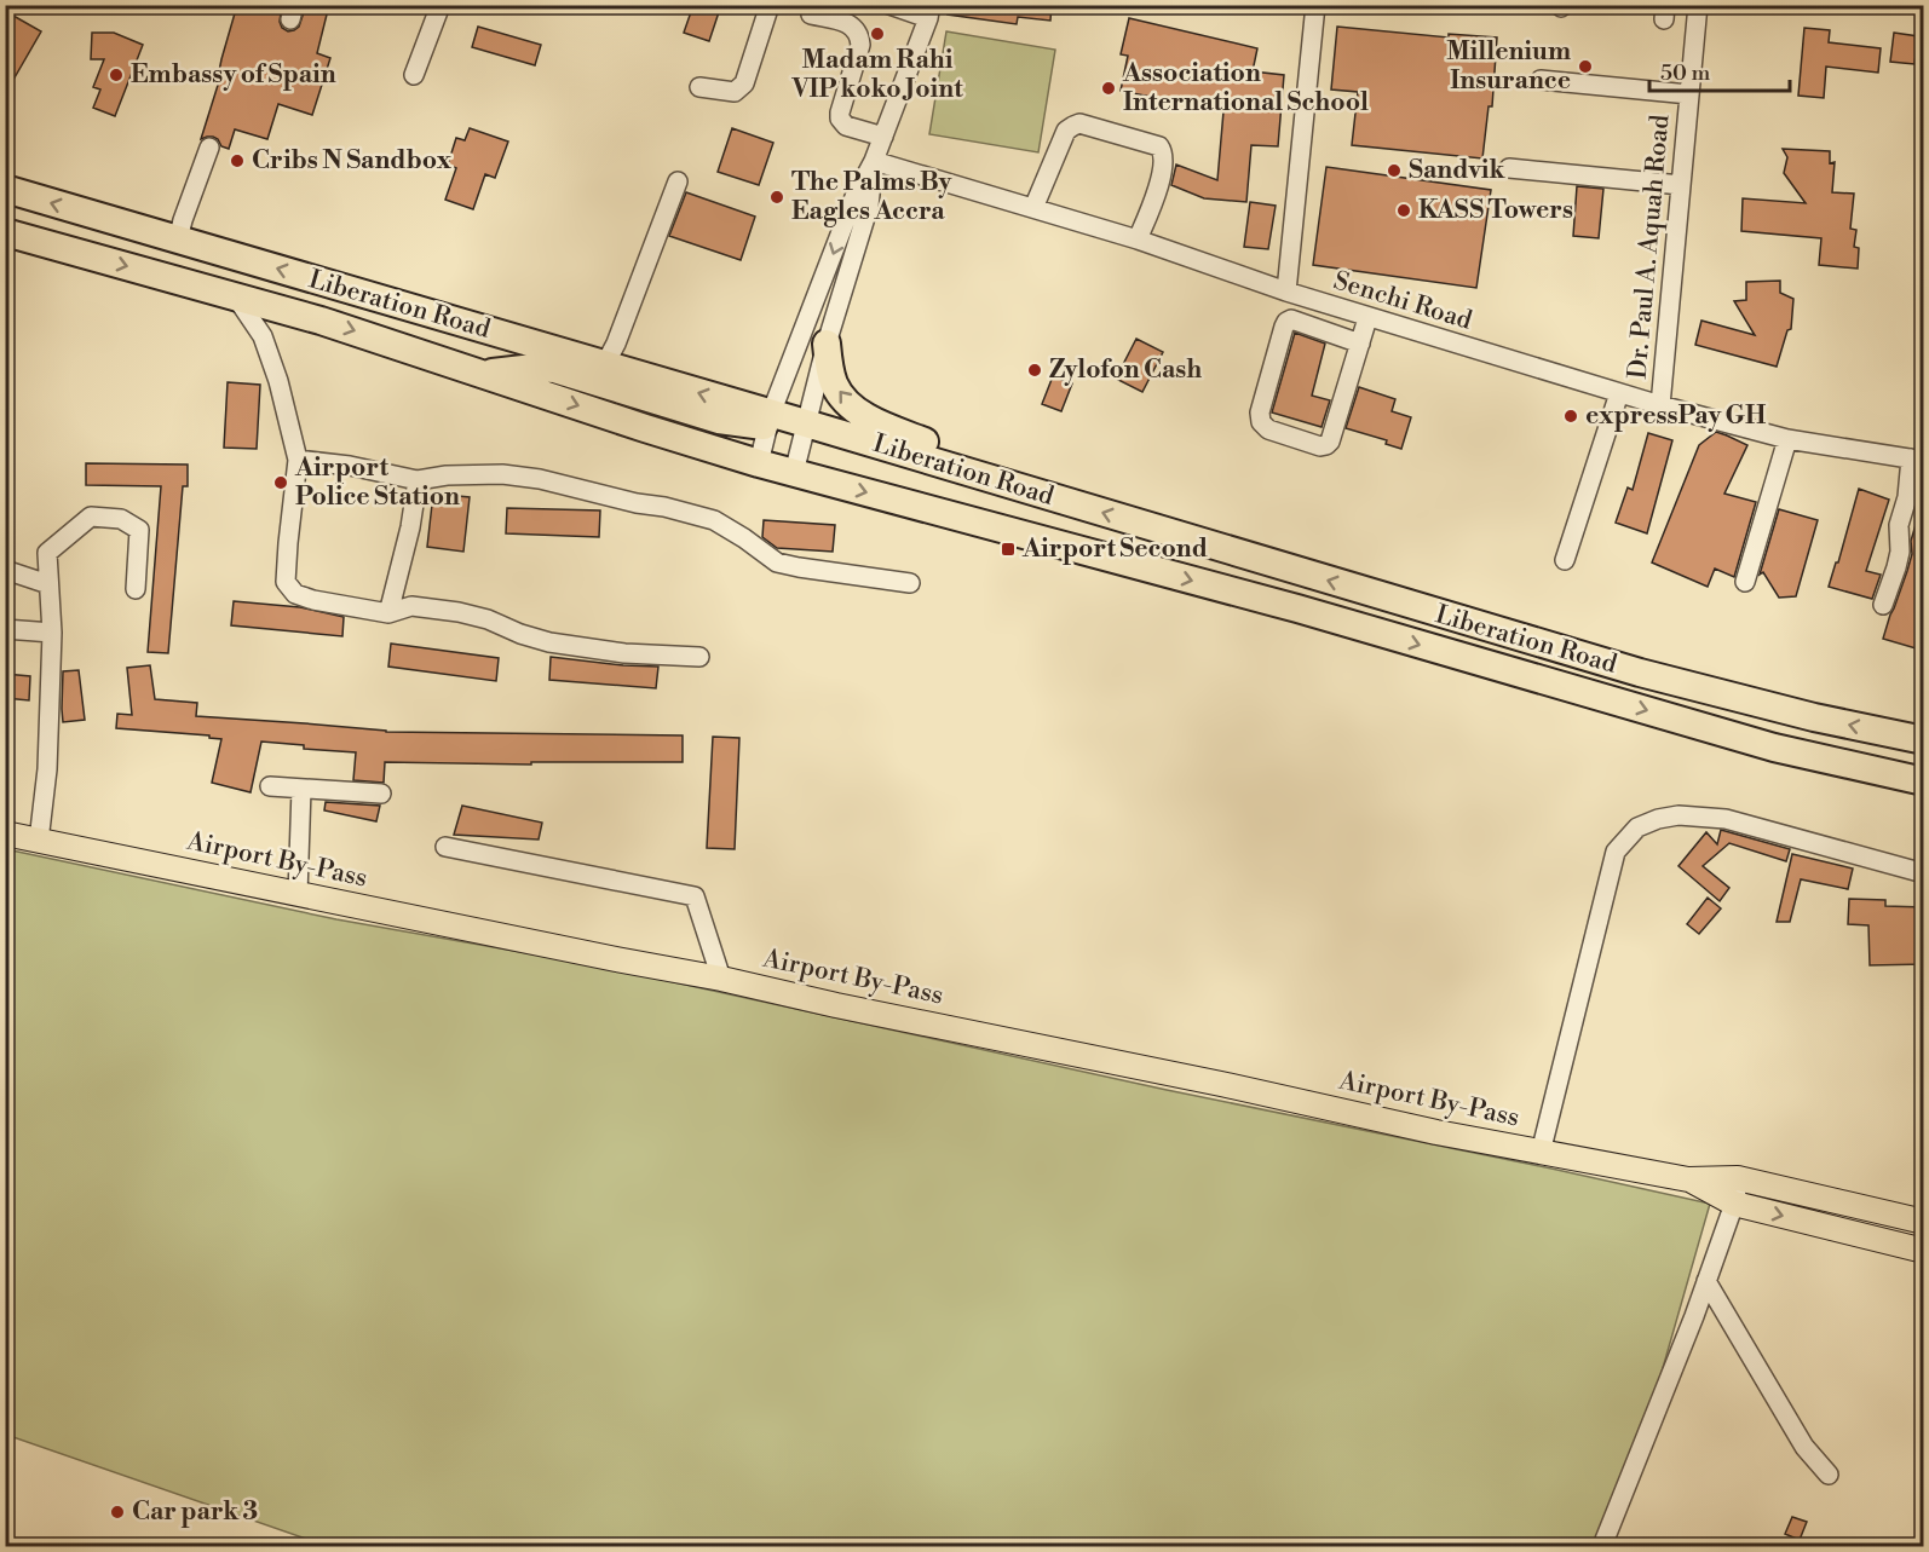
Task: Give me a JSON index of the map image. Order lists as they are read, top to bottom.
{
  "streets": {
    "highway": ["Liberation Road"],
    "main road": ["Airport By-Pass"],
    "street": ["Dr. Paul A. Aquah Road", "Senchi Road"]
  },
  "crossings": [
    ["Dr. Paul A. Aquah Road", "Senchi Road"]
  ],
  "places": {
    "other": [
      "Madam Rahi VIP koko Joint",
      "Millenium Insurance",
      "Embassy of Spain",
      "Association International School",
      "Cribs N Sandbox",
      "Sandvik",
      "The Palms By Eagles Accra",
      "KASS Towers",
      "Zylofon Cash",
      "expressPay GH",
      "Airport Police Station",
      "Car park 3"
    ],
    "transit": ["Airport Second"]
  },
  "scale_bar": "50 m"
}
